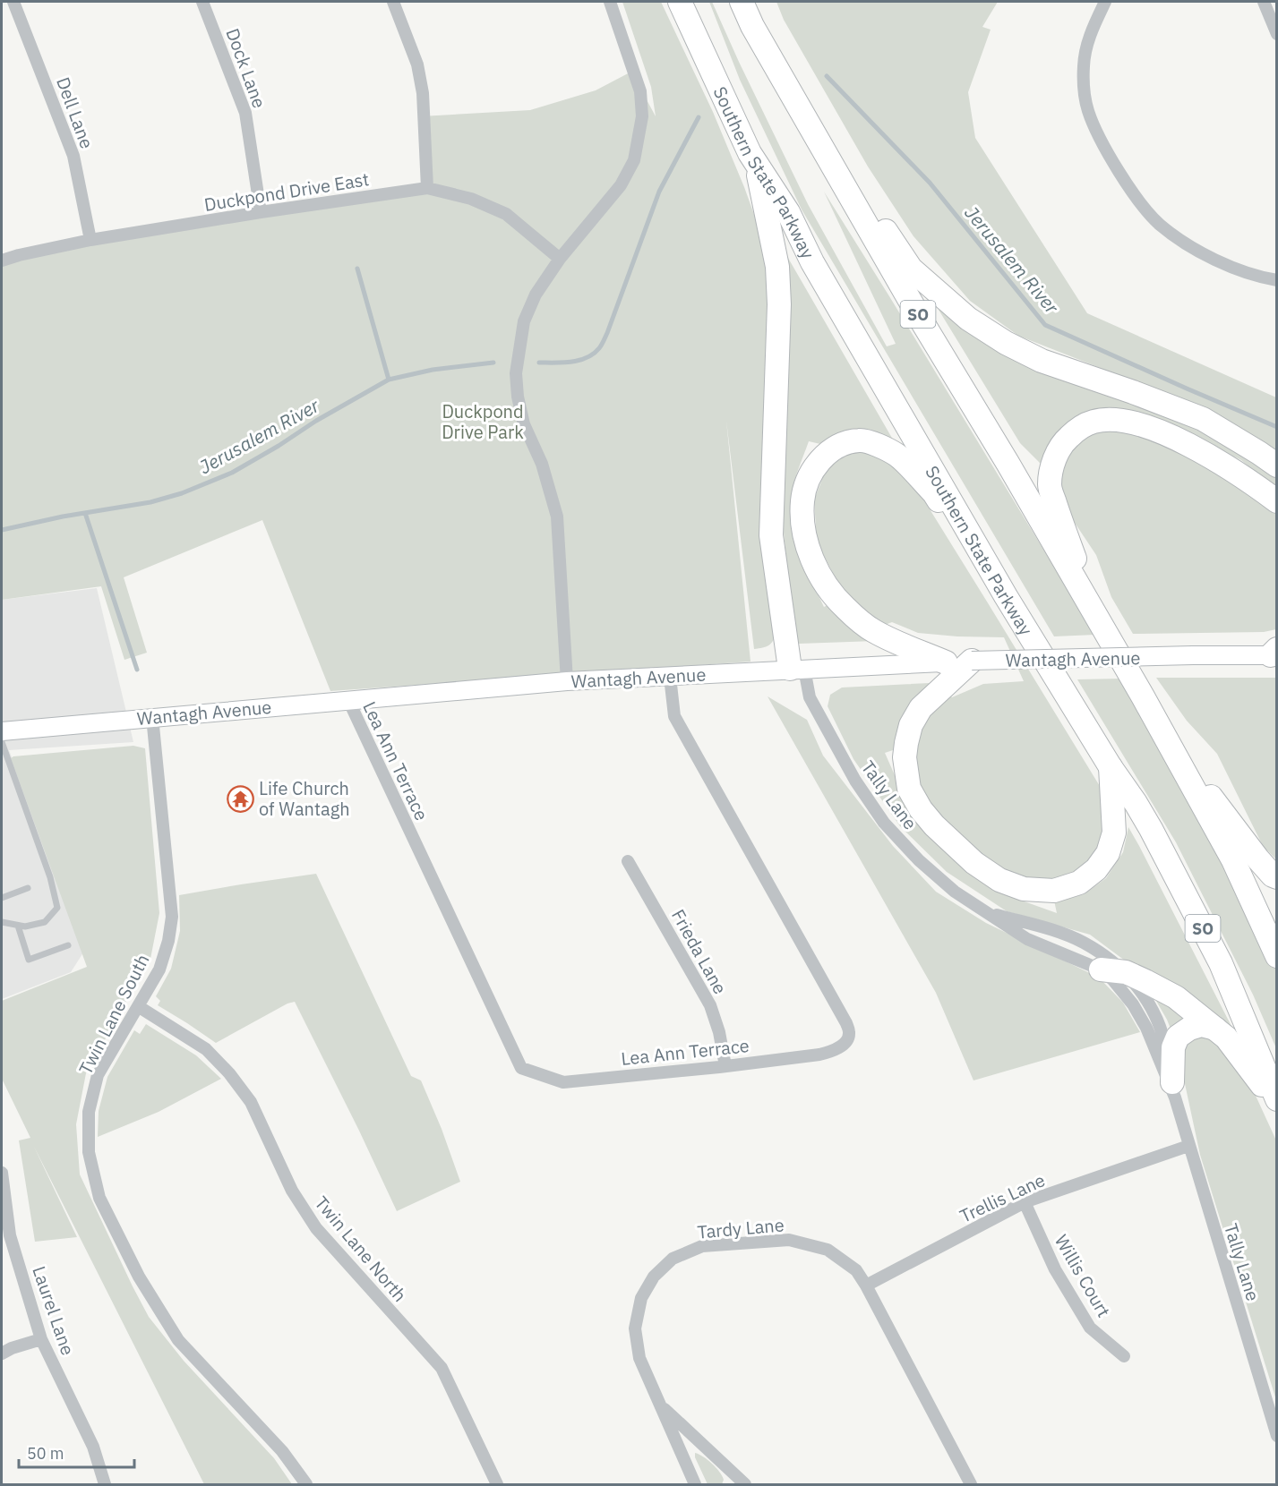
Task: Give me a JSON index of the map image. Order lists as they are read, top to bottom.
{
  "streets": {
    "highway": ["Southern State Parkway", "SO"],
    "main road": ["Wantagh Avenue"],
    "street": [
      "Dock Lane",
      "Dell Lane",
      "Duckpond Drive East",
      "Lea Ann Terrace",
      "Tally Lane",
      "Frieda Lane",
      "Twin Lane South",
      "Trellis Lane",
      "Tardy Lane",
      "Twin Lane North",
      "Willis Court",
      "Laurel Lane"
    ]
  },
  "crossings": [
    ["Dock Lane", "Duckpond Drive East"],
    ["Dell Lane", "Duckpond Drive East"],
    ["Wantagh Avenue", "Lea Ann Terrace"],
    ["Wantagh Avenue", "Tally Lane"],
    ["Wantagh Avenue", "Twin Lane South"],
    ["Lea Ann Terrace", "Frieda Lane"],
    ["Tally Lane", "Trellis Lane"],
    ["Twin Lane South", "Twin Lane North"],
    ["Trellis Lane", "Tardy Lane"],
    ["Trellis Lane", "Willis Court"]
  ],
  "water": ["Jerusalem River"],
  "parks": ["Duckpond Drive Park"],
  "places": {
    "temple": ["Life Church of Wantagh"]
  },
  "scale_bar": "50 m"
}
